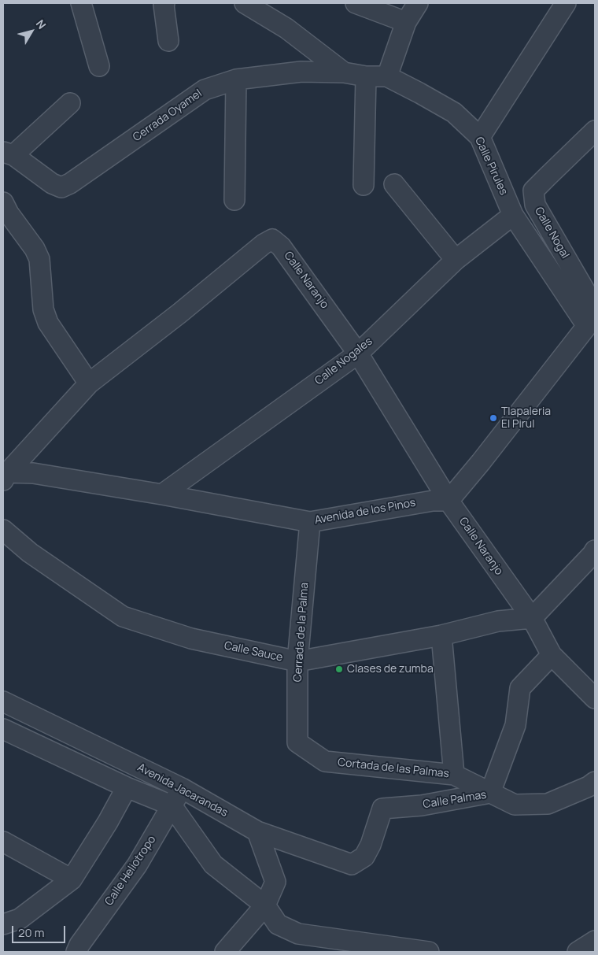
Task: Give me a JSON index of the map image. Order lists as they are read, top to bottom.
{
  "streets": {
    "street": [
      "Cerrada Oyamel",
      "Calle Pirules",
      "Calle Nogal",
      "Calle Naranjo",
      "Calle Nogales",
      "Avenida de los Pinos",
      "Cerrada de la Palma",
      "Calle Sauce",
      "Cortada de las Palmas",
      "Avenida Jacarandas",
      "Calle Palmas",
      "Calle Heliotropo"
    ]
  },
  "crossings": [
    ["Cerrada Oyamel", "Calle Pirules"],
    ["Calle Pirules", "Calle Nogales"],
    ["Calle Naranjo", "Calle Nogales"],
    ["Calle Naranjo", "Avenida de los Pinos"],
    ["Calle Naranjo", "Calle Sauce"],
    ["Calle Nogales", "Avenida de los Pinos"],
    ["Avenida de los Pinos", "Cerrada de la Palma"],
    ["Cerrada de la Palma", "Calle Sauce"],
    ["Cerrada de la Palma", "Cortada de las Palmas"],
    ["Cortada de las Palmas", "Calle Palmas"],
    ["Avenida Jacarandas", "Calle Palmas"],
    ["Avenida Jacarandas", "Calle Heliotropo"]
  ],
  "places": ["Tlapaleria El Pirul", "Clases de zumba"],
  "scale_bar": "20 m",
  "north": "top right"
}
